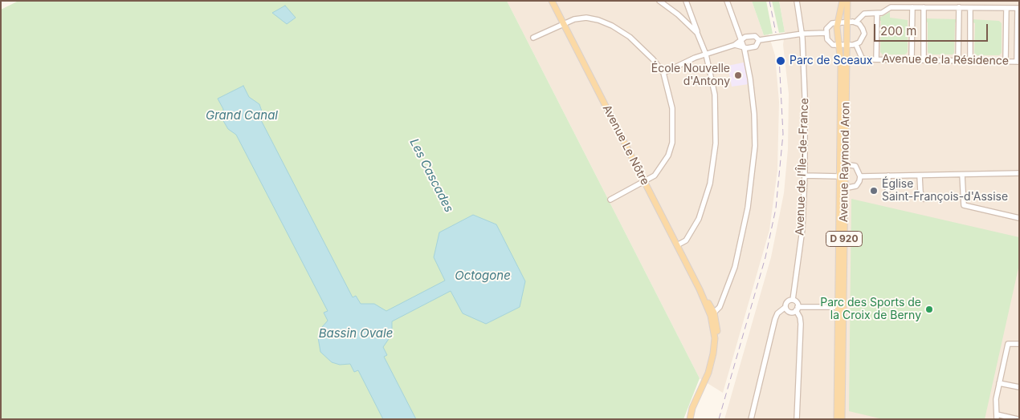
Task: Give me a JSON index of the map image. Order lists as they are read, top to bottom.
{
  "streets": {
    "main road": ["Avenue Le Nôtre", "Avenue Raymond Aron", "D 920"],
    "street": ["Avenue de la Résidence", "Avenue de l'Île-de-France"]
  },
  "crossings": [
    ["Avenue Raymond Aron", "D 920"]
  ],
  "water": [
    "Grand Canal",
    "Les Cascades",
    "Octogone",
    "Bassin Ovale"
  ],
  "places": [
    "Parc de Sceaux",
    "École Nouvelle d'Antony",
    "Église Saint-François-d'Assise",
    "Parc des Sports de la Croix de Berny"
  ],
  "scale_bar": "200 m"
}
